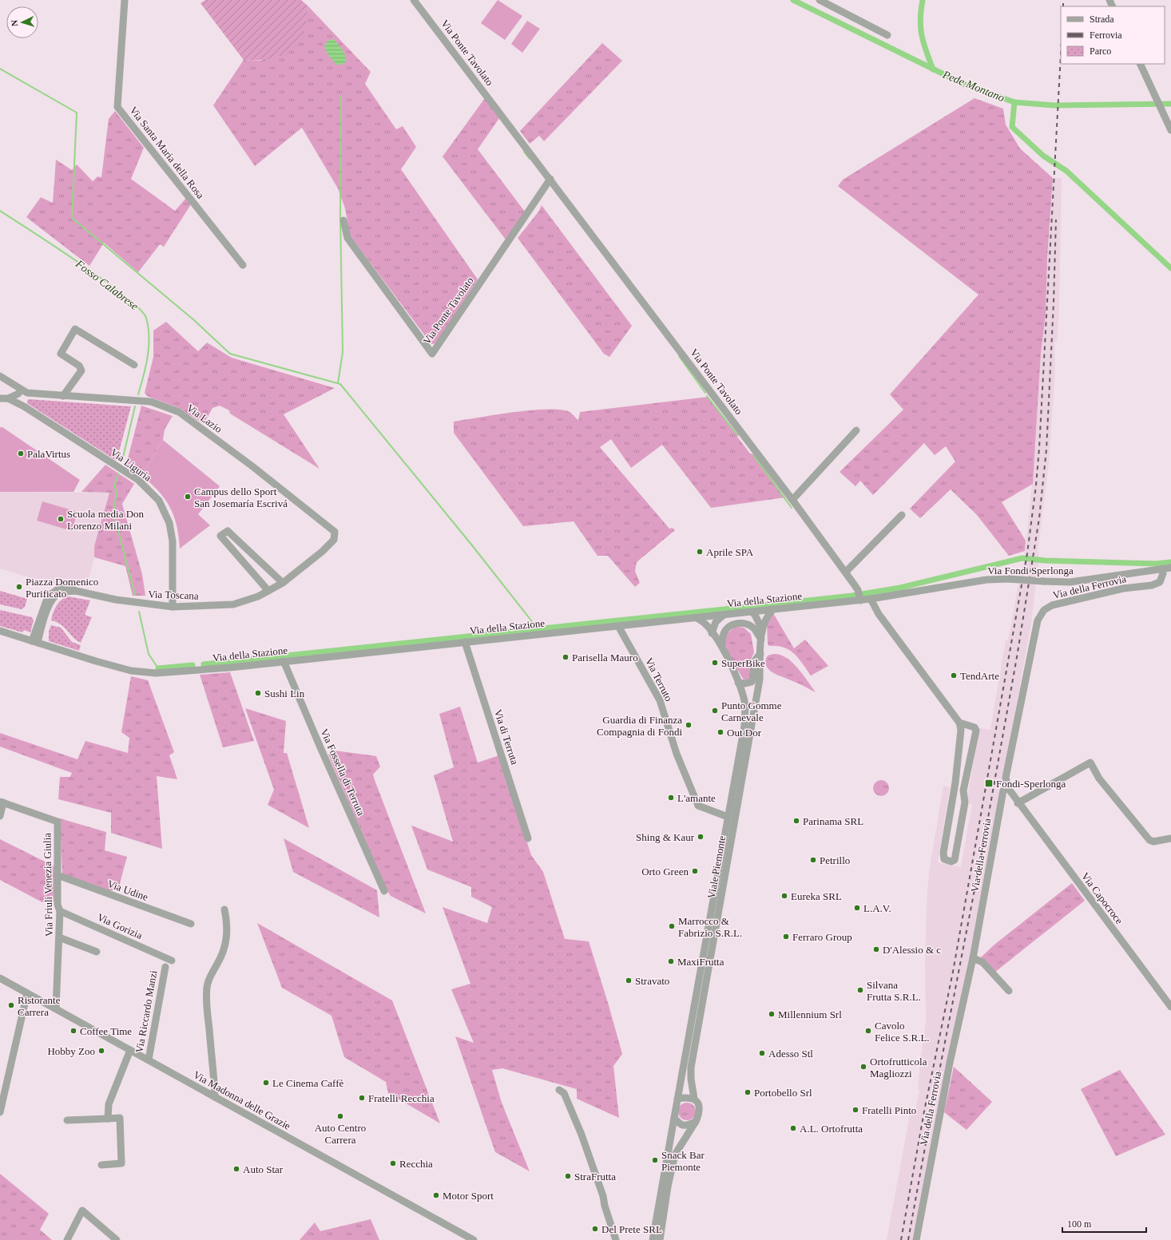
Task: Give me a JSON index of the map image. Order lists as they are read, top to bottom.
{
  "streets": {
    "street": [
      "Via Ponte Tavolato",
      "Via Santa Maria della Rosa",
      "Via Lazio",
      "Via Liguria",
      "Via Fondi Sperlonga",
      "Via della Ferrovia",
      "Via Toscana",
      "Via della Stazione",
      "Via Terruto",
      "Via di Terruta",
      "Via Fossella di Terruta",
      "Viale Piemonte",
      "Via Friuli Venezia Giulia",
      "Via Udine",
      "Via Capocroce",
      "Via Gorizia",
      "Via Riccardo Manzi",
      "Via Madonna delle Grazie"
    ]
  },
  "crossings": [
    ["Via Ponte Tavolato", "Via della Stazione"],
    ["Via Lazio", "Via Toscana"],
    ["Via Liguria", "Via Toscana"],
    ["Via Fondi Sperlonga", "Via della Ferrovia"],
    ["Via Fondi Sperlonga", "Via della Stazione"],
    ["Via della Ferrovia", "Via Capocroce"],
    ["Via Toscana", "Via della Stazione"],
    ["Via della Stazione", "Via Terruto"],
    ["Via della Stazione", "Via di Terruta"],
    ["Via della Stazione", "Via Fossella di Terruta"],
    ["Via della Stazione", "Viale Piemonte"],
    ["Via Terruto", "Viale Piemonte"],
    ["Via Friuli Venezia Giulia", "Via Udine"],
    ["Via Friuli Venezia Giulia", "Via Gorizia"],
    ["Via Friuli Venezia Giulia", "Via Madonna delle Grazie"],
    ["Via Riccardo Manzi", "Via Madonna delle Grazie"]
  ],
  "water": ["Pede Montano", "Fosso Calabrese"],
  "places": {
    "other": [
      "PalaVirtus",
      "Campus dello Sport San Josemaría Escrivá",
      "Scuola media Don Lorenzo Milani",
      "Aprile SPA",
      "Piazza Domenico Purificato",
      "Parisella Mauro",
      "SuperBike",
      "TendArte",
      "Sushi Lin",
      "Punto Gomme Carnevale",
      "Guardia di Finanza Compagnia di Fondi",
      "Out Dor",
      "L'amante",
      "Parinama SRL",
      "Shing & Kaur",
      "Petrillo",
      "Orto Green",
      "Eureka SRL",
      "L.A.V.",
      "Marrocco & Fabrizio S.R.L.",
      "Ferraro Group",
      "D'Alessio & c",
      "MaxiFrutta",
      "Stravato",
      "Silvana Frutta S.R.L.",
      "Ristorante Carrera",
      "Millennium Srl",
      "Coffee Time",
      "Cavolo Felice S.R.L.",
      "Hobby Zoo",
      "Adesso Stl",
      "Ortofrutticola Magliozzi",
      "Le Cinema Caffè",
      "Portobello Srl",
      "Fratelli Recchia",
      "Fratelli Pinto",
      "Auto Centro Carrera",
      "A.L. Ortofrutta",
      "Snack Bar Piemonte",
      "Recchia",
      "Auto Star",
      "StraFrutta",
      "Motor Sport",
      "Del Prete SRL"
    ],
    "transit": ["Fondi-Sperlonga"]
  },
  "legend": ["Strada", "Ferrovia", "Parco"],
  "scale_bar": "100 m",
  "north": "left"
}
